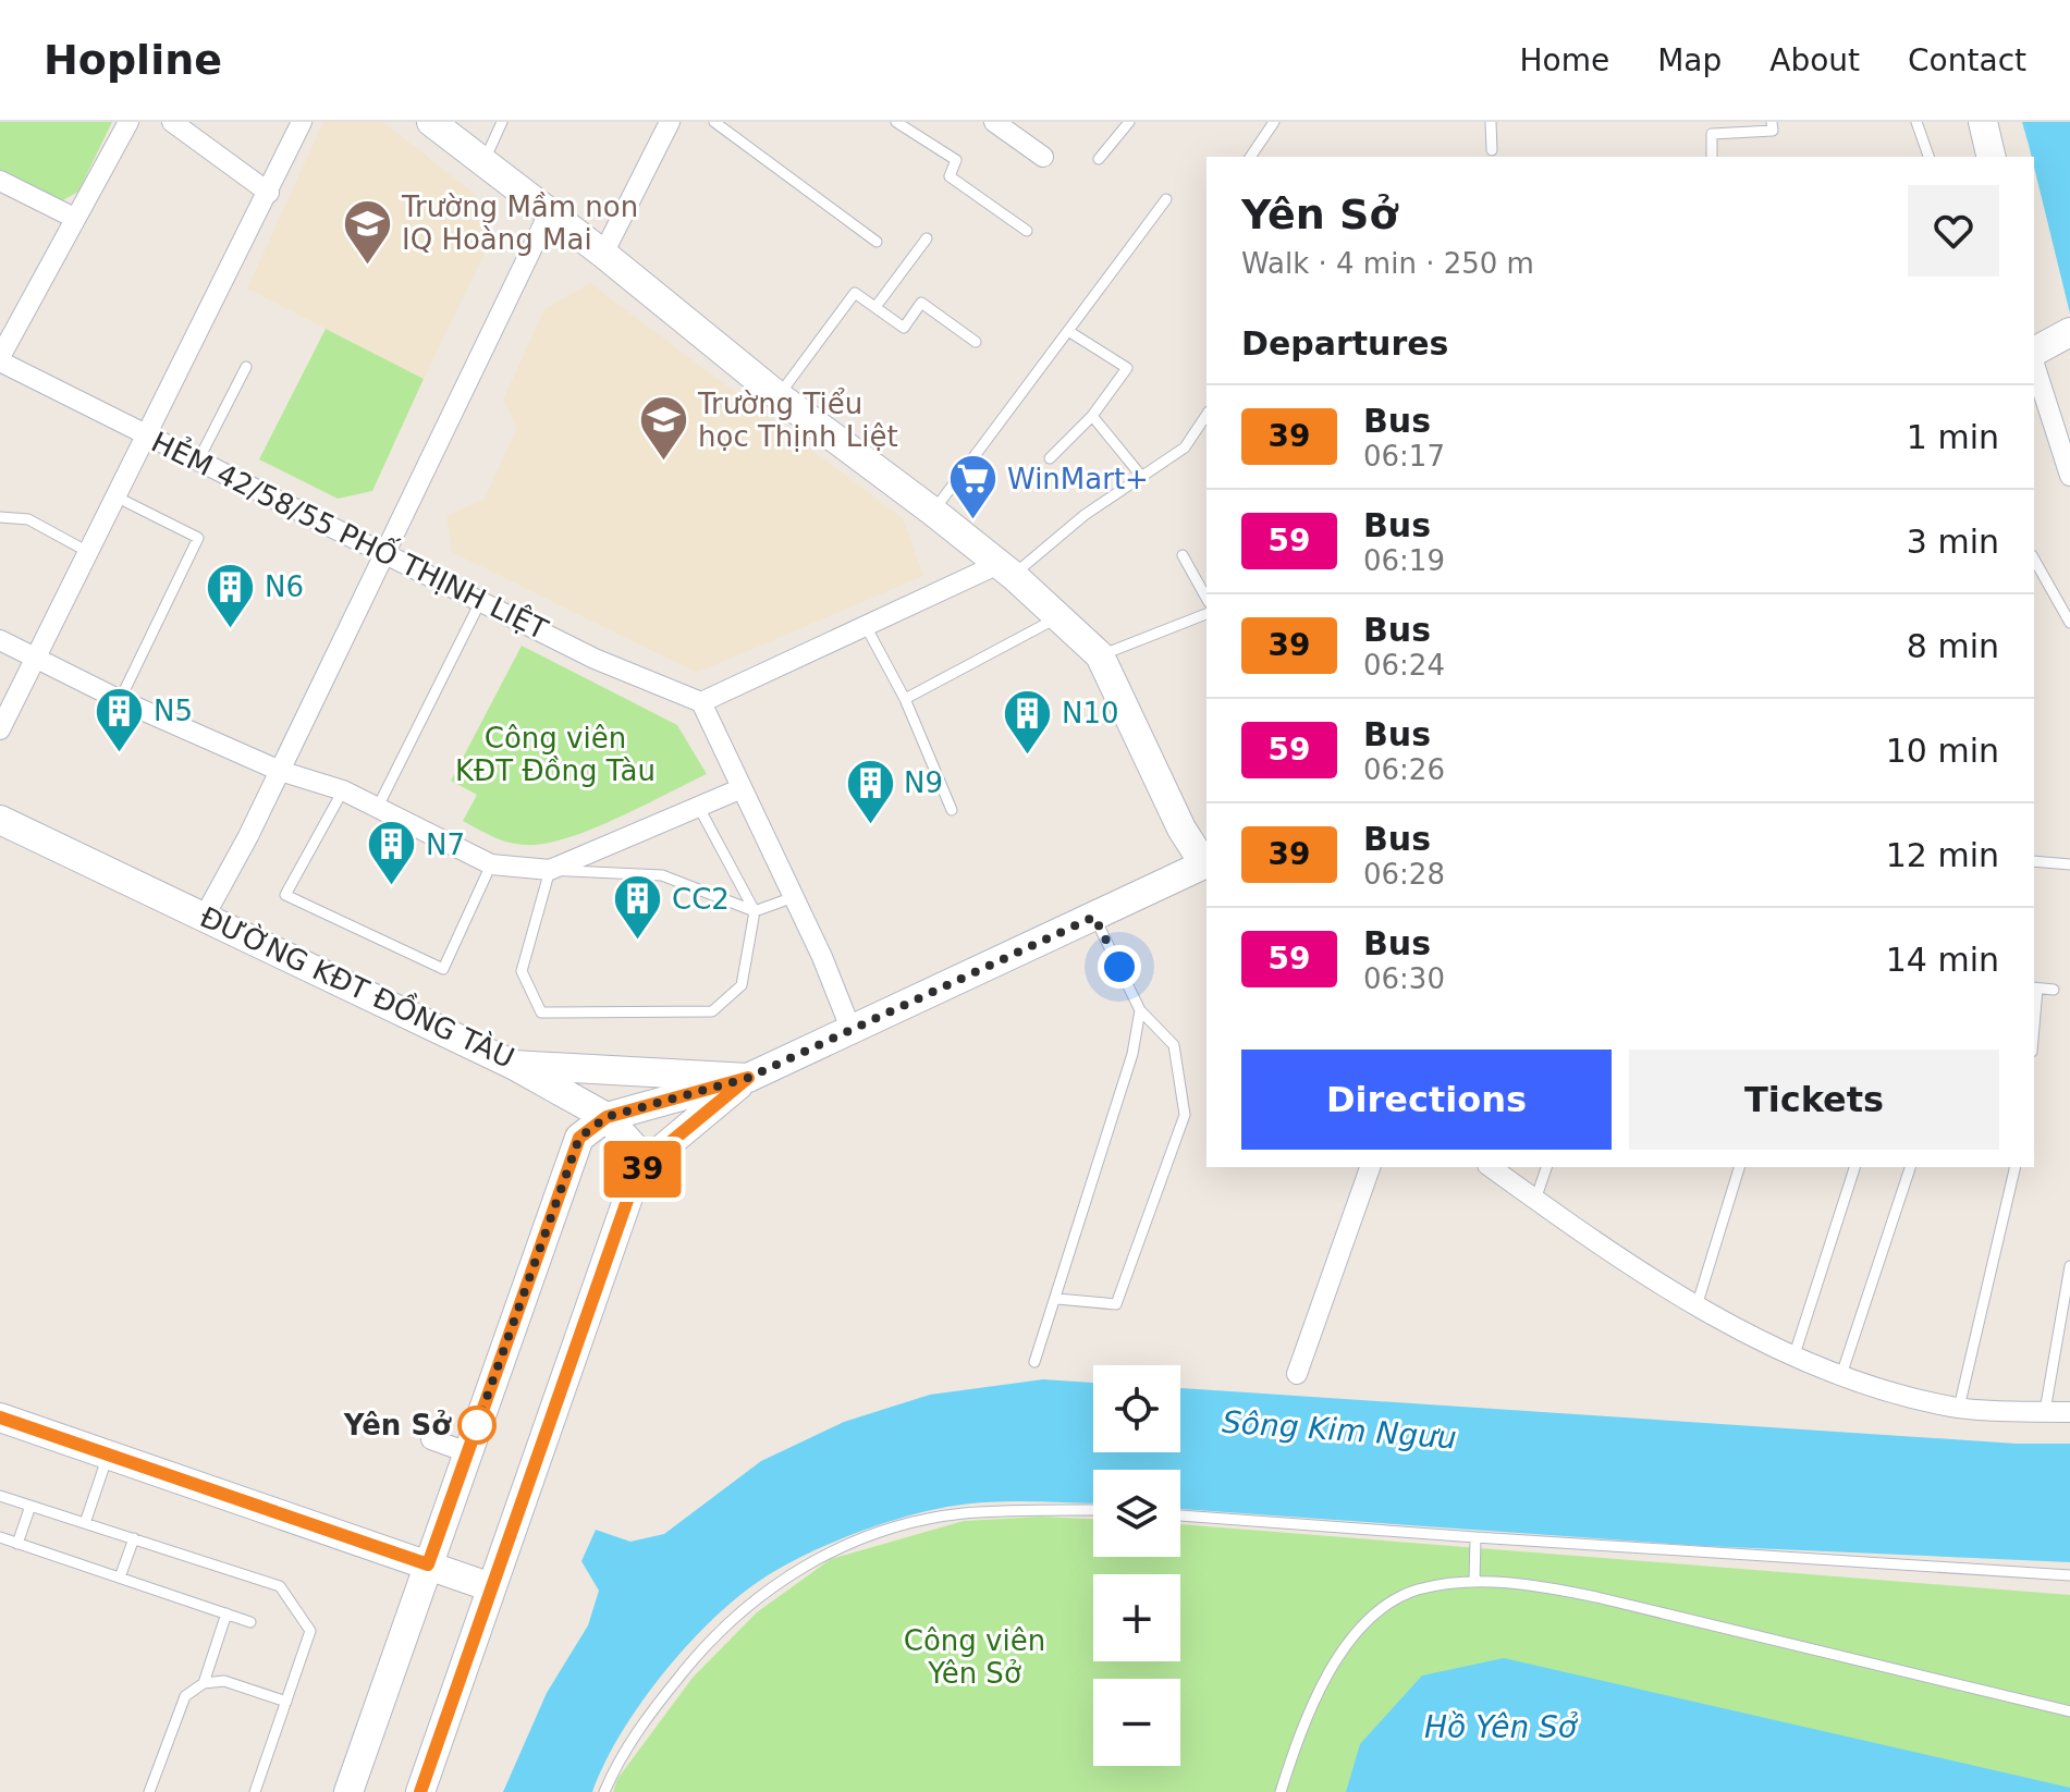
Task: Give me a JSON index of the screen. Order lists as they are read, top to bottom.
{
  "streets": {
    "street": ["HẺM 42/58/55 PHỐ THỊNH LIỆT", "ĐƯỜNG KĐT ĐỒNG TÀU"]
  },
  "water": ["Sông Kim Ngưu", "Hồ Yên Sở"],
  "parks": ["Công viên KĐT Đồng Tàu", "Công viên Yên Sở"],
  "places": {
    "school or university": ["Trường Mầm non IQ Hoàng Mai", "Trường Tiểu học Thịnh Liệt"],
    "supermarket": ["WinMart+"],
    "building": [
      "N6",
      "N5",
      "N10",
      "N9",
      "N7",
      "CC2"
    ],
    "other": ["Yên Sở"]
  },
  "lines": ["bus line 39"],
  "page": {
    "header": "Hopline",
    "nav": [
      "Home",
      "Map",
      "About",
      "Contact"
    ],
    "on_map": "39",
    "heading": [
      ["Yên Sở", "Walk · 4 min · 250 m"],
      "Departures"
    ],
    "list": [
      {
        "mark": "39",
        "name": "Bus",
        "note": "06:17",
        "value": "1 min"
      },
      {
        "mark": "59",
        "name": "Bus",
        "note": "06:19",
        "value": "3 min"
      },
      {
        "mark": "39",
        "name": "Bus",
        "note": "06:24",
        "value": "8 min"
      },
      {
        "mark": "59",
        "name": "Bus",
        "note": "06:26",
        "value": "10 min"
      },
      {
        "mark": "39",
        "name": "Bus",
        "note": "06:28",
        "value": "12 min"
      },
      {
        "mark": "59",
        "name": "Bus",
        "note": "06:30",
        "value": "14 min"
      }
    ],
    "buttons": ["Directions", "Tickets"],
    "map_buttons": ["+", "−"]
  }
}
